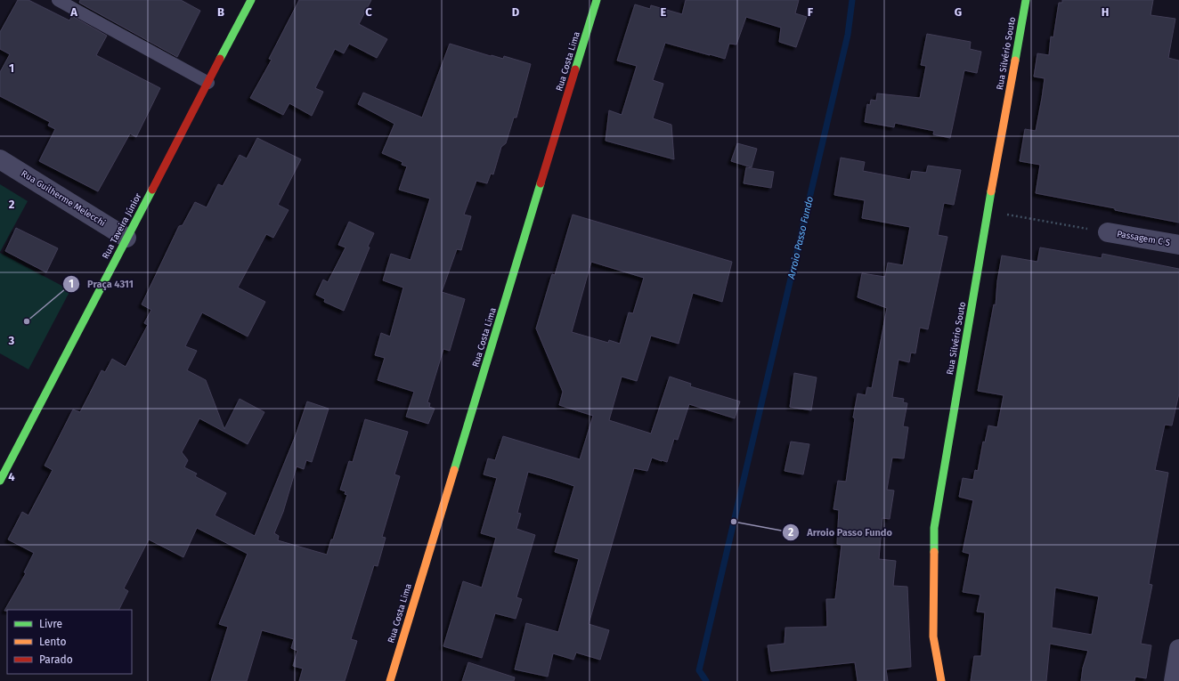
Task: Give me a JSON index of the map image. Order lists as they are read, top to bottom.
{
  "streets": {
    "street": [
      "Rua Silvério Souto",
      "Rua Costa Lima",
      "Rua Guilherme Melecchi",
      "Rua Taveira Júnior",
      "Passagem C S"
    ]
  },
  "crossings": [
    ["Rua Guilherme Melecchi", "Rua Taveira Júnior"]
  ],
  "water": ["Arroio Passo Fundo"],
  "places": ["Praça 4311", "Arroio Passo Fundo"],
  "legend": ["Livre", "Lento", "Parado"],
  "grid": {
    "columns": [
      "A",
      "B",
      "C",
      "D",
      "E",
      "F",
      "G",
      "H"
    ],
    "rows": [
      "1",
      "2",
      "3",
      "4"
    ]
  }
}
